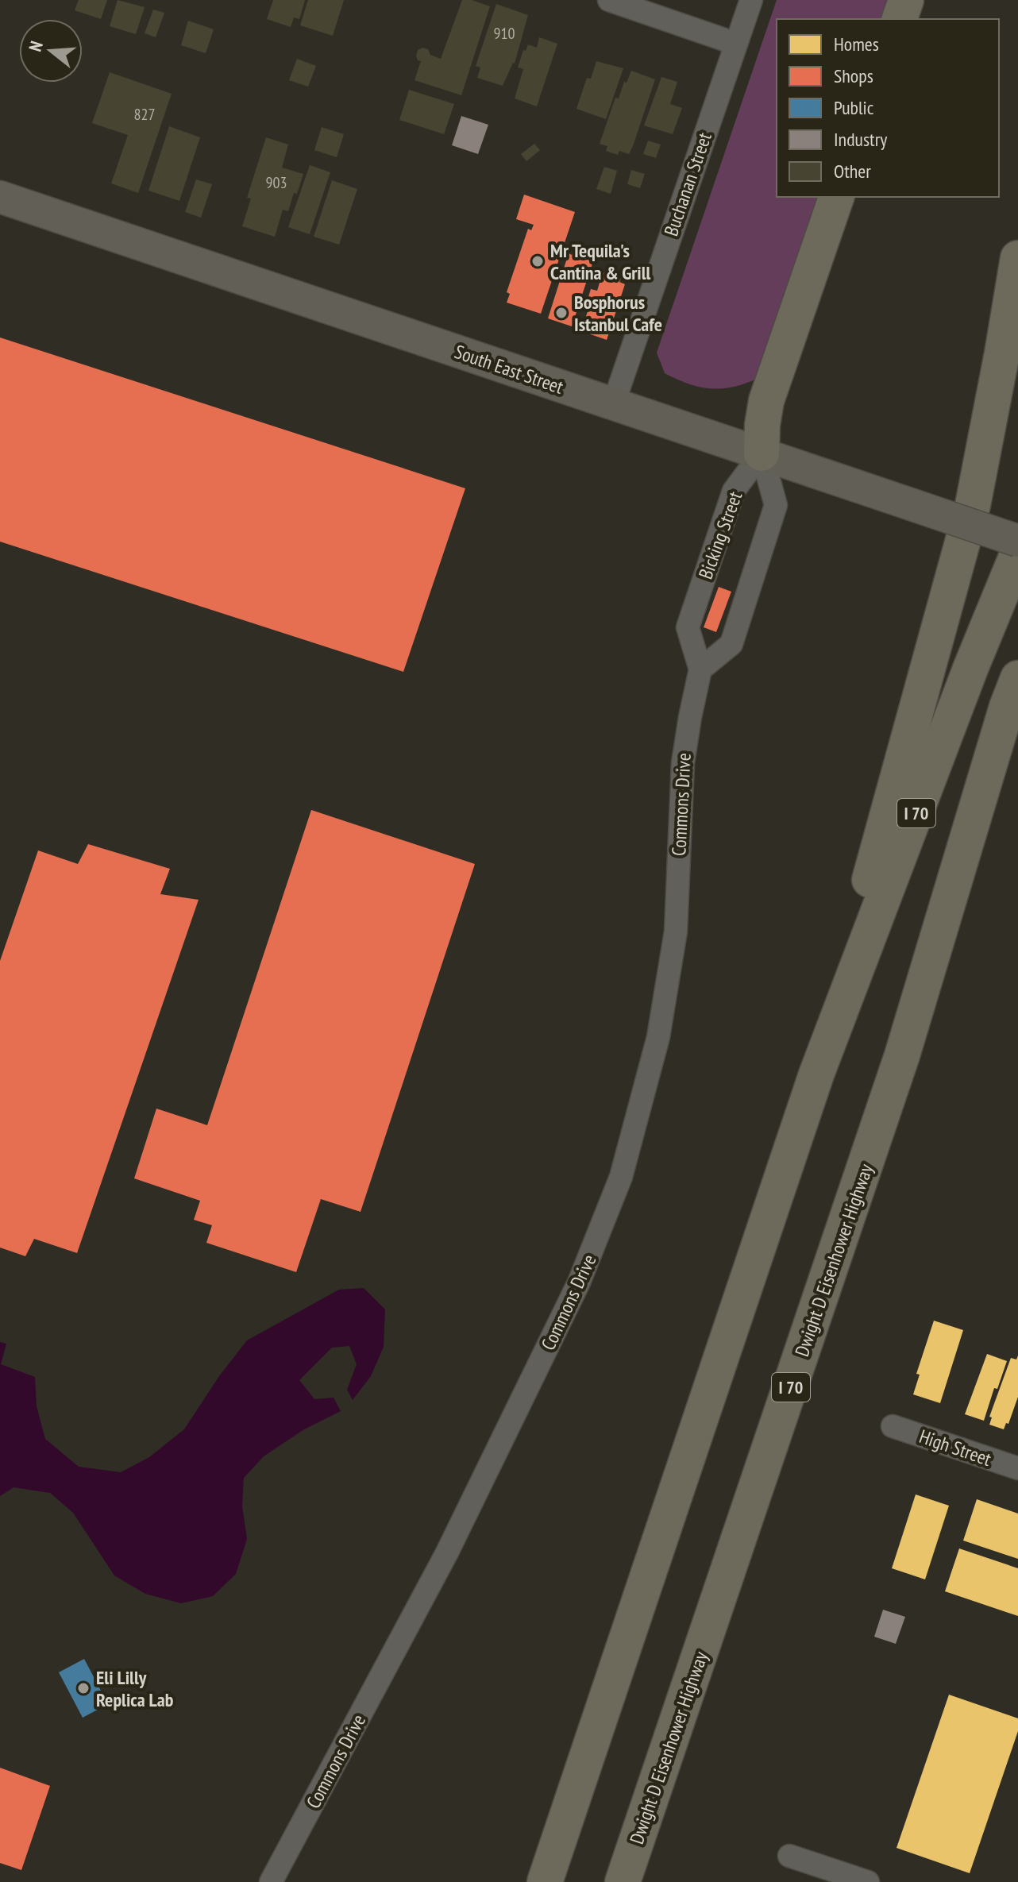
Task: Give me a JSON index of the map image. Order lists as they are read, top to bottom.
{
  "streets": {
    "highway": ["I 70", "Dwight D Eisenhower Highway"],
    "main road": ["South East Street"],
    "street": [
      "Buchanan Street",
      "Bicking Street",
      "Commons Drive",
      "High Street"
    ]
  },
  "crossings": [
    ["Buchanan Street", "South East Street"],
    ["South East Street", "Bicking Street"],
    ["Bicking Street", "Commons Drive"],
    ["I 70", "Dwight D Eisenhower Highway"]
  ],
  "places": ["Mr Tequila's Cantina & Grill", "Bosphorus Istanbul Cafe", "Eli Lilly Replica Lab"],
  "house_numbers": ["910", "827", "903"],
  "legend": [
    "Homes",
    "Shops",
    "Public",
    "Industry",
    "Other"
  ],
  "north": "left"
}
